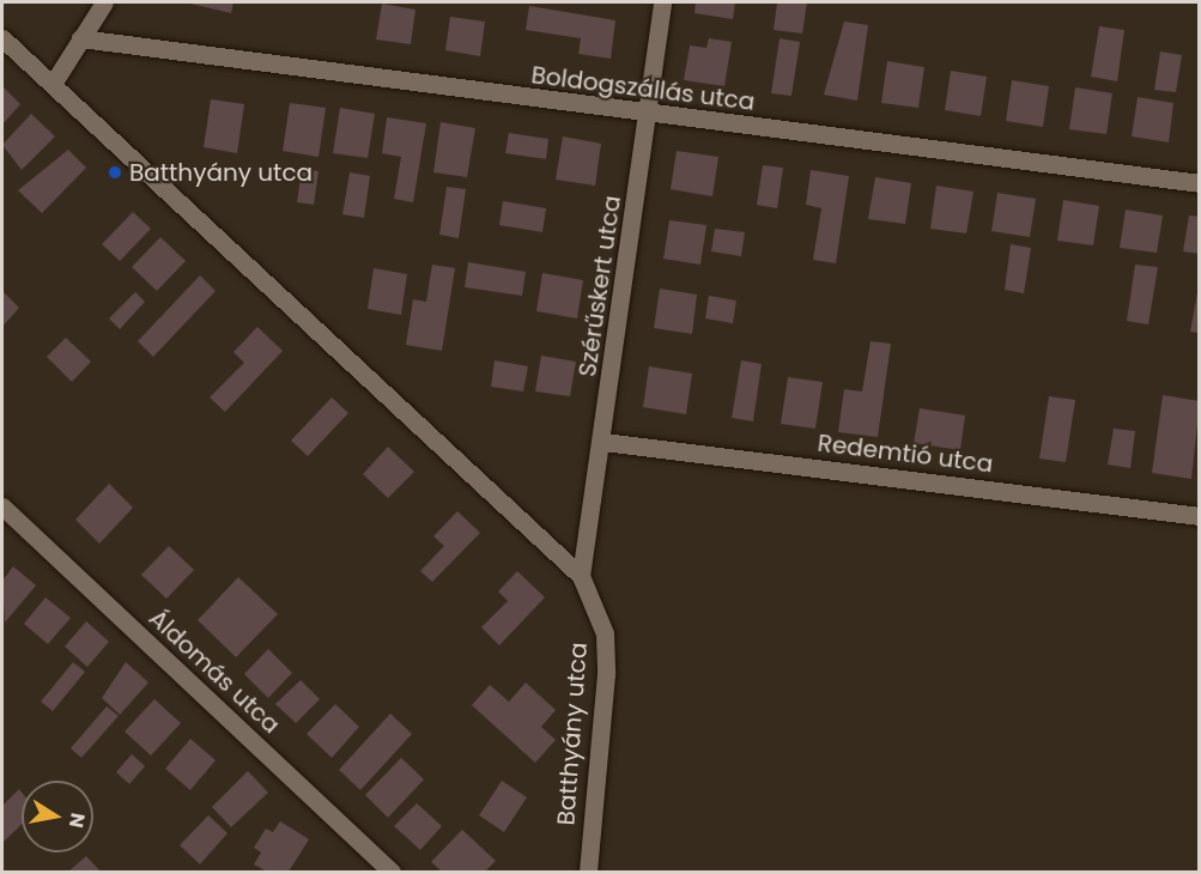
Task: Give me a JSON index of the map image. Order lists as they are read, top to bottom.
{
  "streets": {
    "street": [
      "Boldogszállás utca",
      "Szérűskert utca",
      "Redemtió utca",
      "Áldomás utca",
      "Batthyány utca"
    ]
  },
  "crossings": [
    ["Boldogszállás utca", "Szérűskert utca"],
    ["Szérűskert utca", "Redemtió utca"],
    ["Szérűskert utca", "Batthyány utca"]
  ],
  "places": ["Batthyány utca"],
  "north": "right"
}
